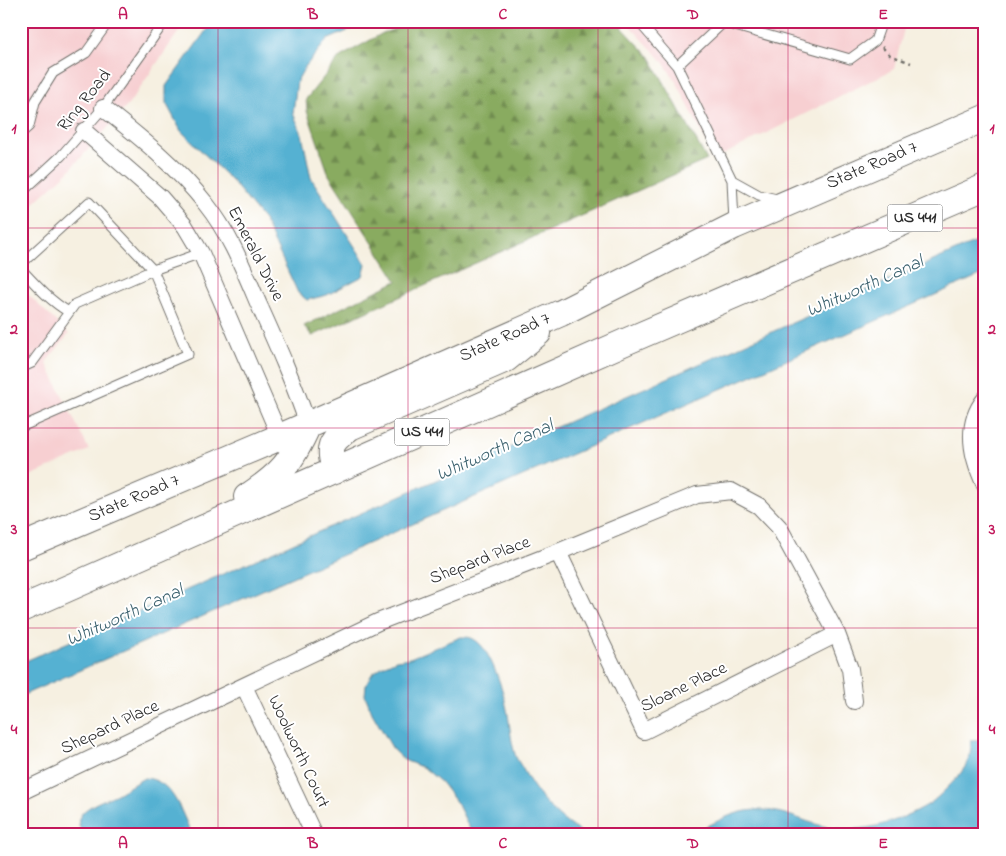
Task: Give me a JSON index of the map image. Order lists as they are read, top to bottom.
{
  "streets": {
    "main road": ["State Road 7", "US 441"],
    "street": [
      "Emerald Drive",
      "Shepard Place",
      "Sloane Place",
      "Woolworth Court"
    ],
    "lane": ["Ring Road"]
  },
  "crossings": [
    ["Ring Road", "Emerald Drive"],
    ["State Road 7", "Emerald Drive"],
    ["Shepard Place", "Sloane Place"],
    ["Shepard Place", "Woolworth Court"]
  ],
  "water": ["Whitworth Canal"],
  "grid": {
    "columns": [
      "A",
      "B",
      "C",
      "D",
      "E"
    ],
    "rows": [
      "1",
      "2",
      "3",
      "4"
    ]
  }
}
